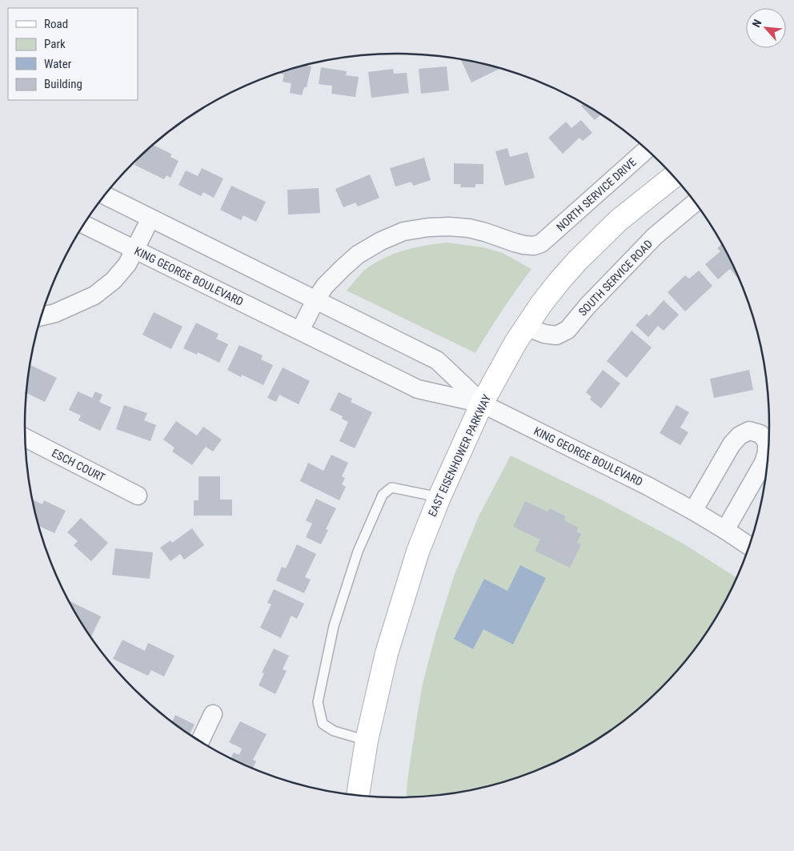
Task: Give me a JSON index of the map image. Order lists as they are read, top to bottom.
{
  "streets": {
    "main road": ["EAST EISENHOWER PARKWAY"],
    "street": [
      "NORTH SERVICE DRIVE",
      "KING GEORGE BOULEVARD",
      "SOUTH SERVICE ROAD",
      "ESCH COURT"
    ]
  },
  "crossings": [
    ["NORTH SERVICE DRIVE", "KING GEORGE BOULEVARD"],
    ["KING GEORGE BOULEVARD", "EAST EISENHOWER PARKWAY"],
    ["SOUTH SERVICE ROAD", "EAST EISENHOWER PARKWAY"]
  ],
  "legend": [
    "Road",
    "Park",
    "Water",
    "Building"
  ],
  "north": "top left"
}
